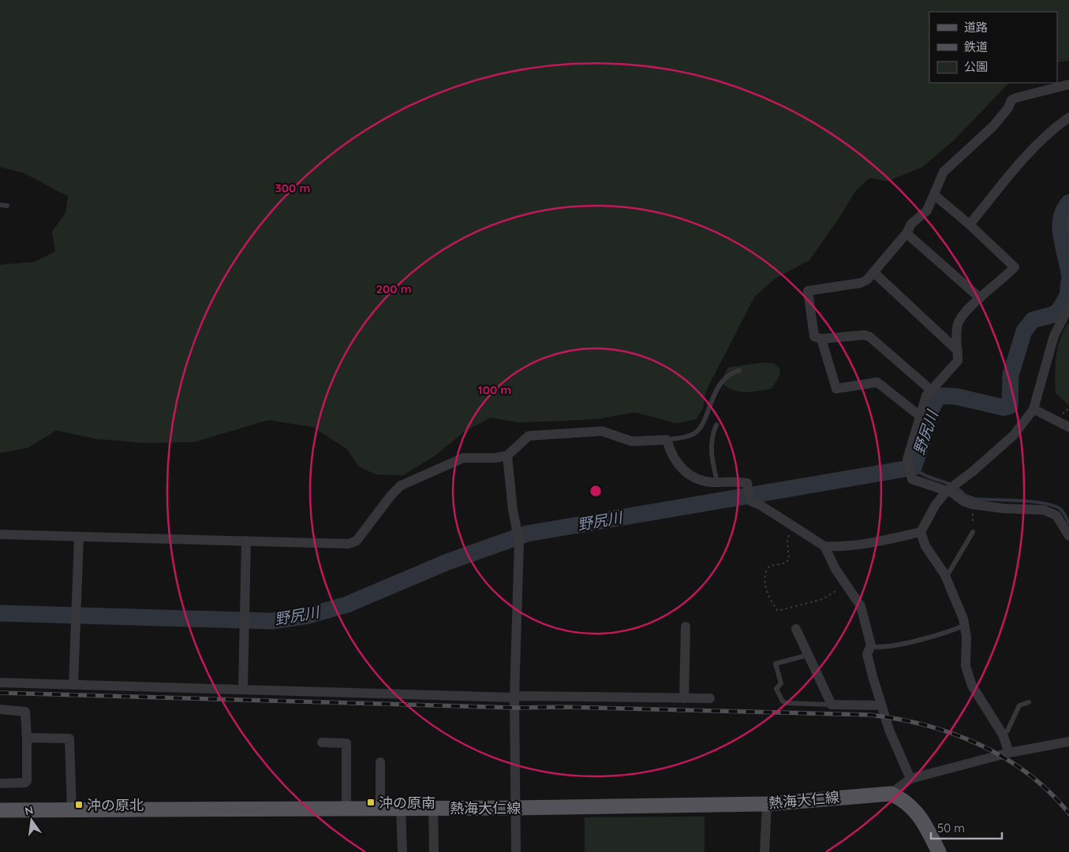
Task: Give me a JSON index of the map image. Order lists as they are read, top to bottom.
{
  "streets": {
    "main road": ["熱海大仁線"]
  },
  "water": ["野尻川"],
  "places": {
    "transit": ["沖の原南", "沖の原北"]
  },
  "legend": ["道路", "鉄道", "公園"],
  "scale_bar": "50 m",
  "north": "top",
  "rings": ["300 m", "200 m", "100 m"]
}
